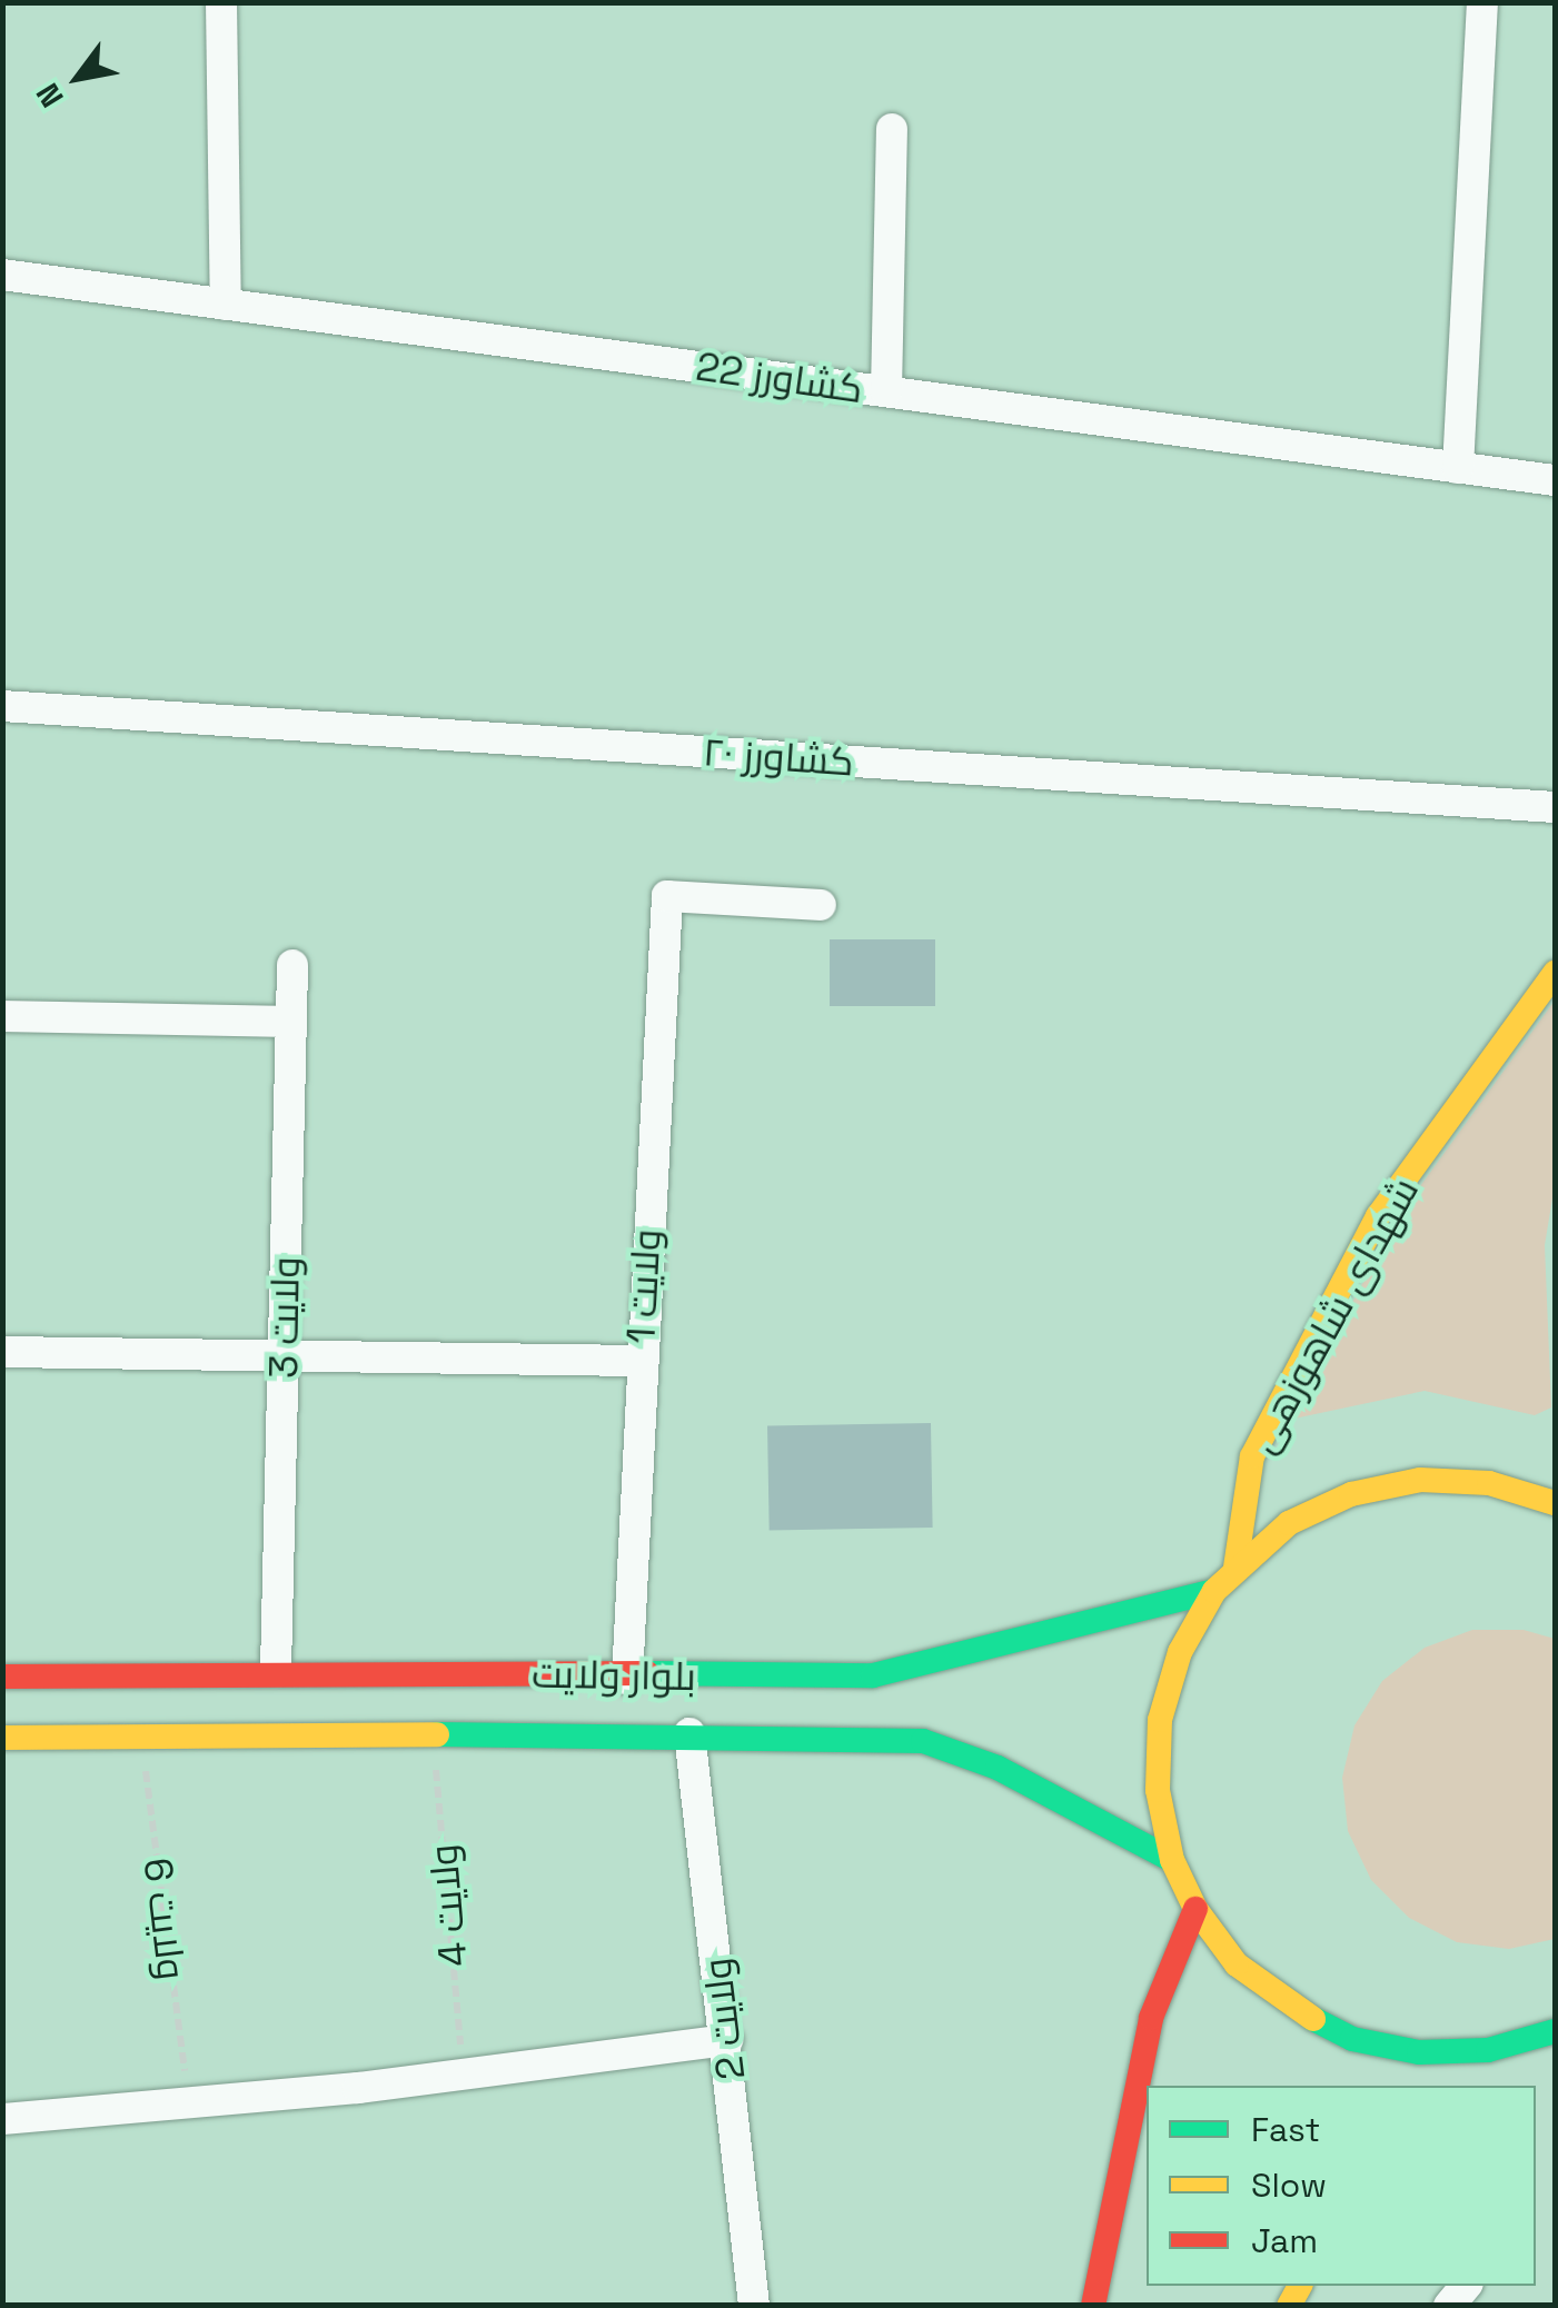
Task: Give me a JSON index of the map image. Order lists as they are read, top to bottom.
{
  "streets": {
    "street": [
      "کشاورز 22",
      "کشاورز ۲۰",
      "ولایت 1",
      "شهدای شاهوزهی",
      "ولایت 3",
      "بلوار ولایت",
      "ولایت 2"
    ],
    "path": ["ولایت 4", "ولایت 6"]
  },
  "crossings": [
    ["ولایت 1", "بلوار ولایت"],
    ["ولایت 3", "بلوار ولایت"],
    ["بلوار ولایت", "ولایت 4"],
    ["بلوار ولایت", "ولایت 6"],
    ["بلوار ولایت", "ولایت 2"]
  ],
  "legend": ["Fast", "Slow", "Jam"],
  "north": "bottom left"
}
